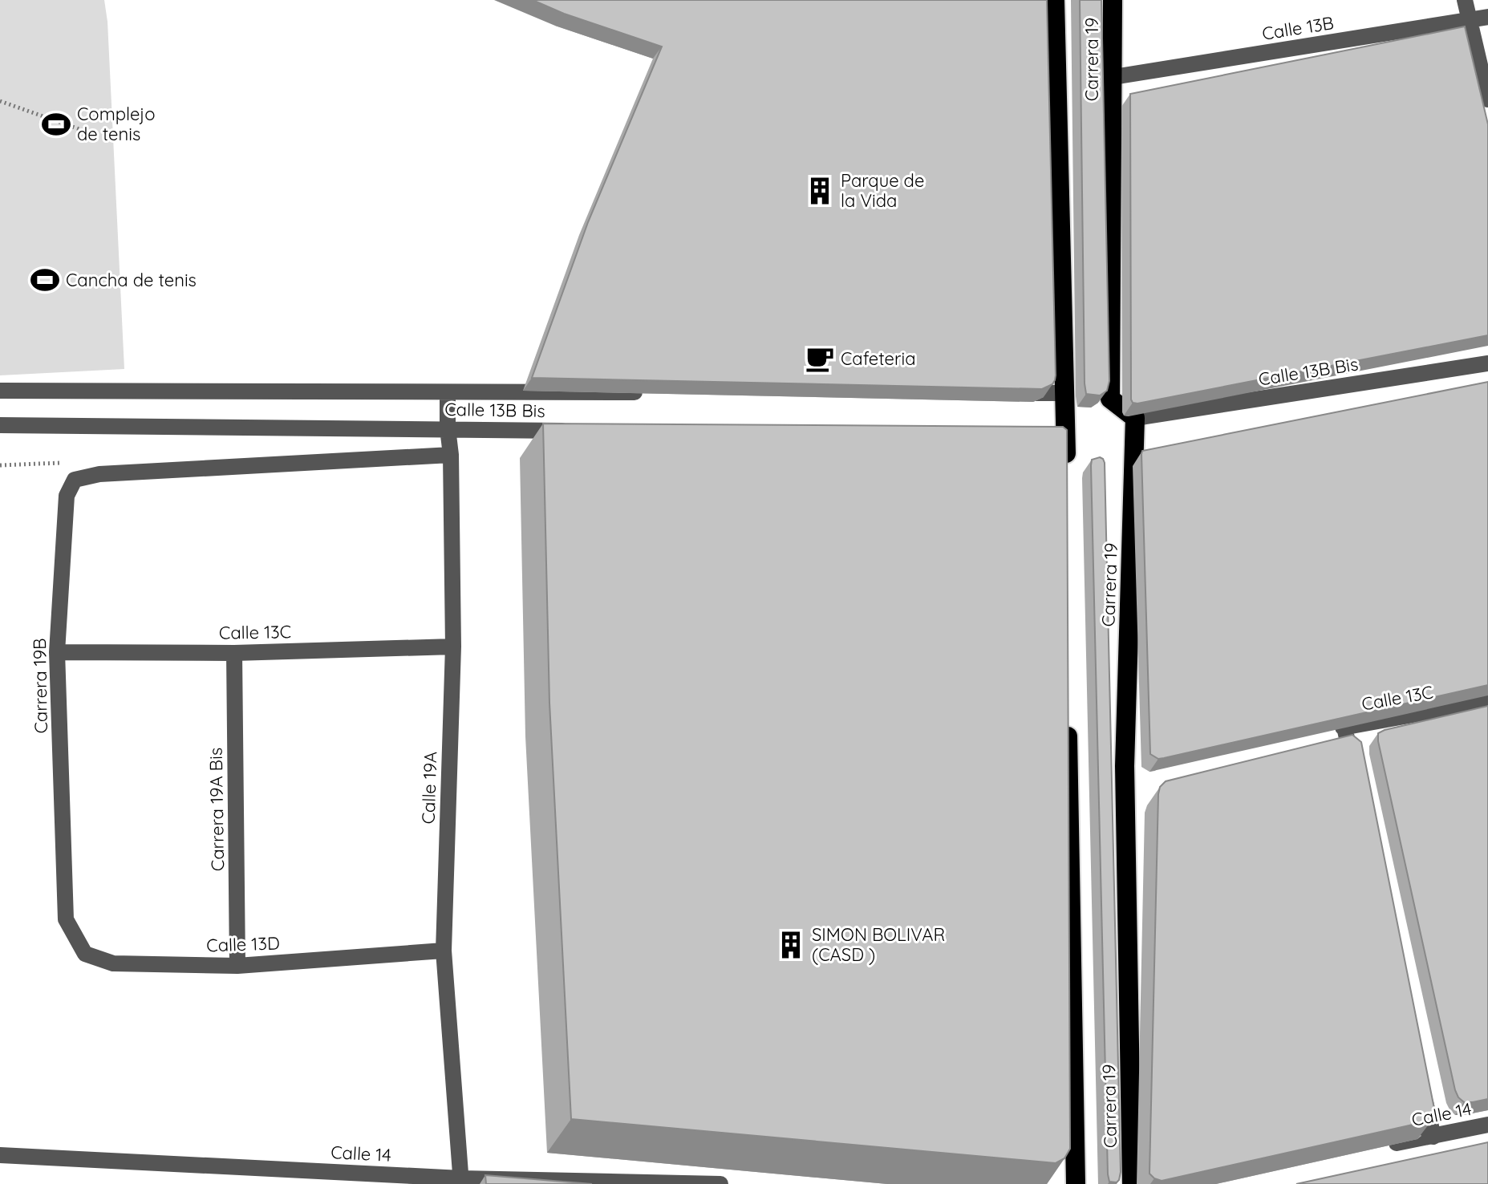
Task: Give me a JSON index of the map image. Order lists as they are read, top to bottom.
{
  "streets": {
    "highway": ["Carrera 19"],
    "street": [
      "Calle 13B",
      "Calle 13B Bis",
      "Calle 13C",
      "Carrera 19B",
      "Calle 19A",
      "Carrera 19A Bis",
      "Calle 13D",
      "Calle 14"
    ]
  },
  "crossings": [
    ["Calle 13B", "Carrera 19"],
    ["Carrera 19", "Calle 13B Bis"],
    ["Calle 13B Bis", "Calle 19A"],
    ["Calle 13C", "Carrera 19B"],
    ["Calle 13C", "Calle 19A"],
    ["Calle 13C", "Carrera 19A Bis"],
    ["Carrera 19B", "Calle 19A"],
    ["Carrera 19B", "Calle 13D"],
    ["Calle 19A", "Calle 13D"],
    ["Calle 19A", "Calle 14"],
    ["Carrera 19A Bis", "Calle 13D"]
  ],
  "places": {
    "sports": ["Complejo de tenis", "Cancha de tenis"],
    "building": ["Parque de la Vida", "SIMON BOLIVAR (CASD )"],
    "cafe": ["Cafeteria"]
  }
}
